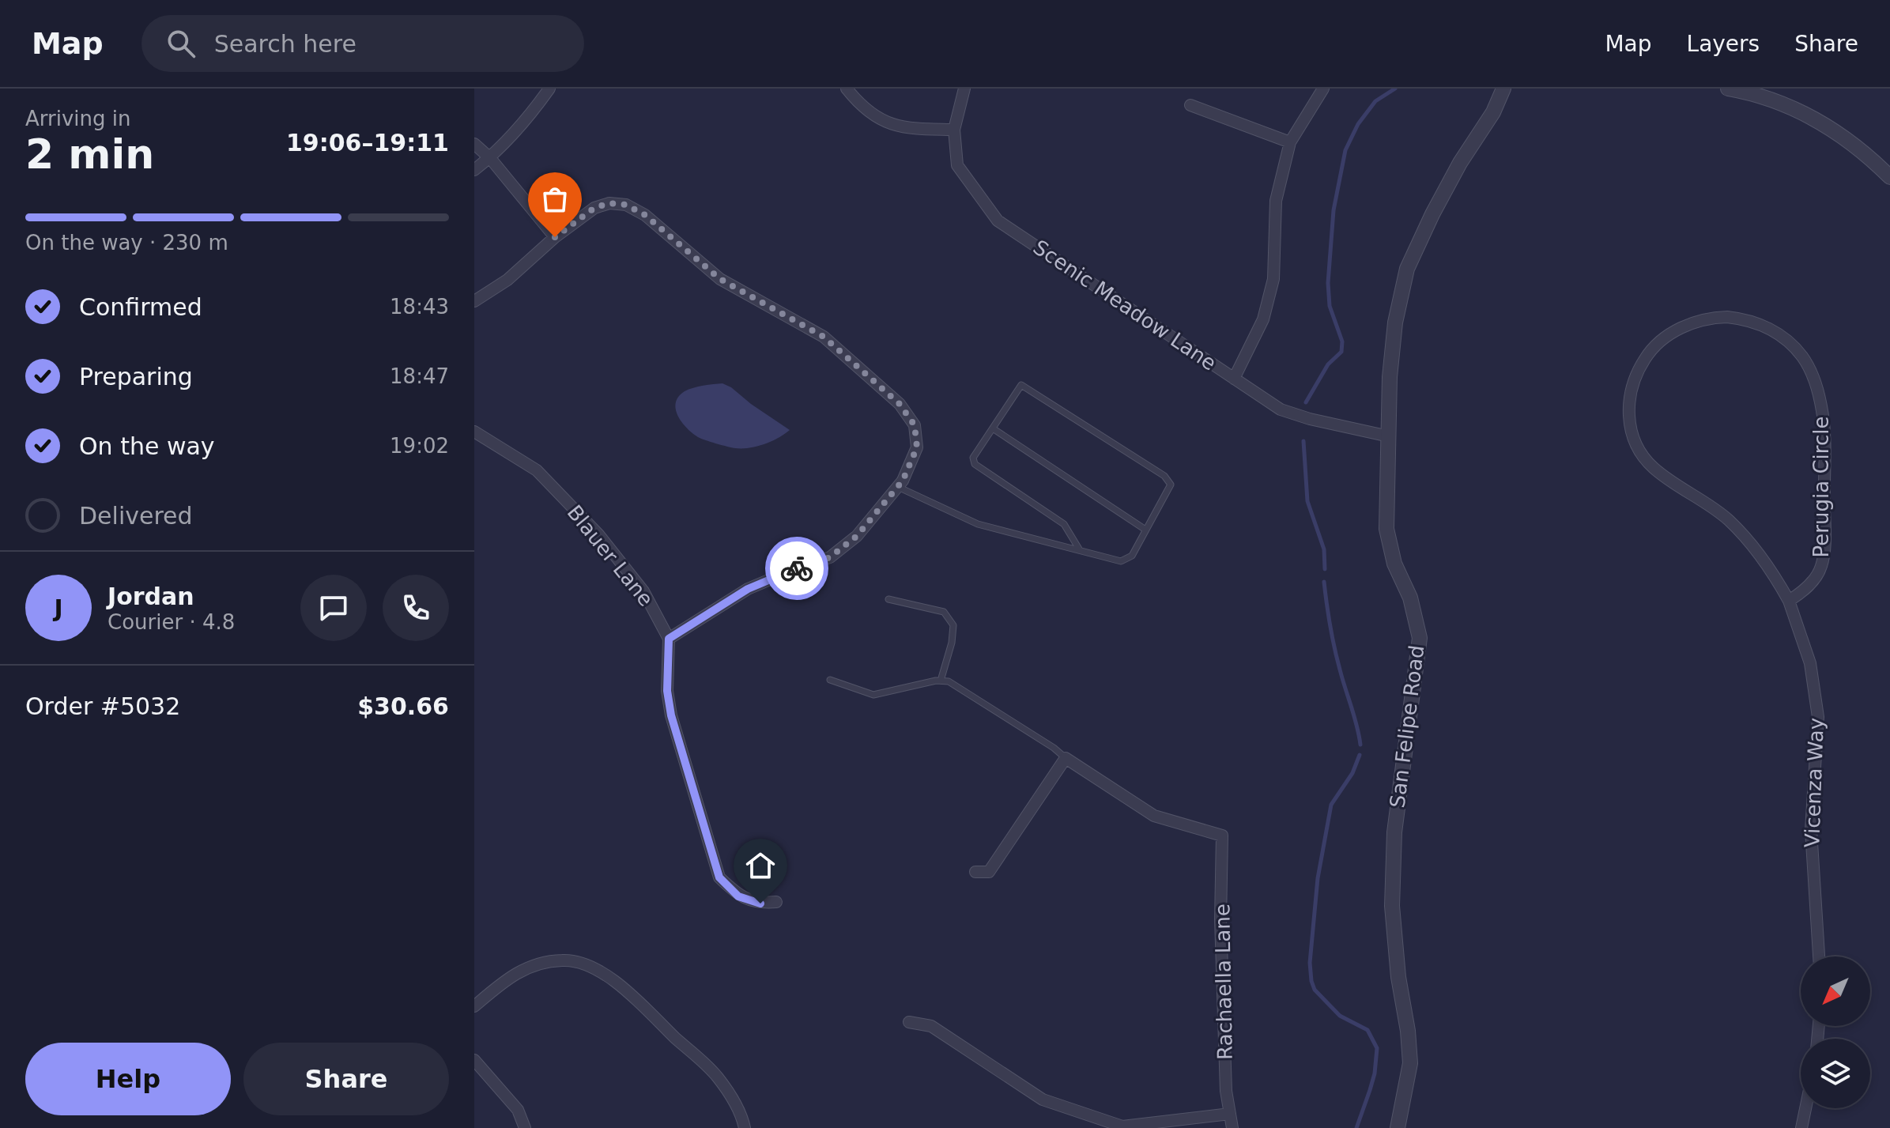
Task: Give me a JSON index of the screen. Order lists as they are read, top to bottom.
{
  "streets": {
    "street": [
      "Scenic Meadow Lane",
      "Perugia Circle",
      "Blauer Lane",
      "San Felipe Road",
      "Vicenza Way",
      "Rachaella Lane"
    ]
  },
  "crossings": [
    ["Scenic Meadow Lane", "San Felipe Road"],
    ["Perugia Circle", "Vicenza Way"]
  ],
  "north": "bottom left",
  "page": {
    "header": "Map",
    "search": "Search here",
    "nav": ["Map", "Layers", "Share"],
    "heading": ["2 min", "Arriving in", "19:06–19:11"],
    "panel": [
      "Jordan",
      "Courier · 4.8",
      "Order #5032",
      "$30.66"
    ],
    "bar": "On the way · 230 m",
    "list": [
      ["Confirmed", "18:43"],
      ["Preparing", "18:47"],
      ["On the way", "19:02"],
      "Delivered"
    ],
    "round": "J",
    "buttons": ["Help", "Share"]
  }
}
